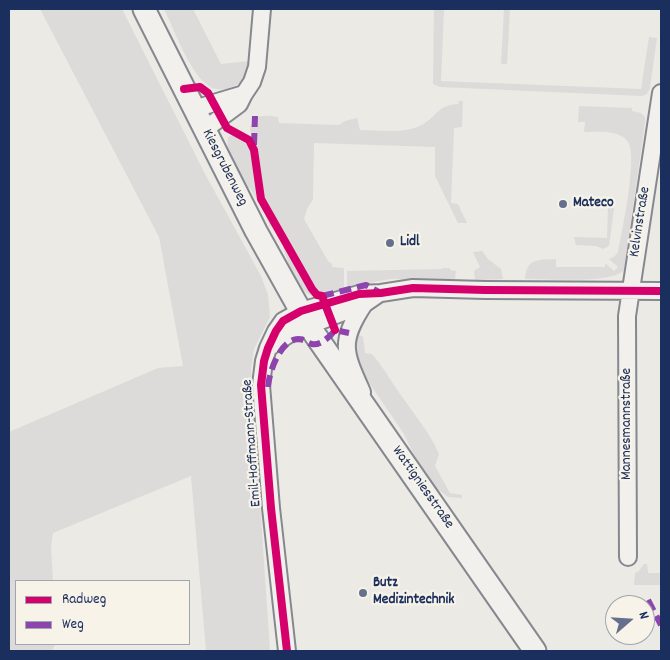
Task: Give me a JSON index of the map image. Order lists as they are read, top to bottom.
{
  "streets": {
    "main road": ["Kiesgrubenweg", "Wattigniesstraße"],
    "street": ["Kelvinstraße", "Mannesmannstraße", "Emil-Hoffmann-Straße"]
  },
  "crossings": [
    ["Kiesgrubenweg", "Emil-Hoffmann-Straße"],
    ["Kiesgrubenweg", "Wattigniesstraße"],
    ["Kelvinstraße", "Mannesmannstraße"],
    ["Kelvinstraße", "Emil-Hoffmann-Straße"],
    ["Mannesmannstraße", "Emil-Hoffmann-Straße"],
    ["Emil-Hoffmann-Straße", "Wattigniesstraße"]
  ],
  "places": ["Mateco", "Lidl", "Butz Medizintechnik"],
  "legend": ["Radweg", "Weg"],
  "north": "right"
}
